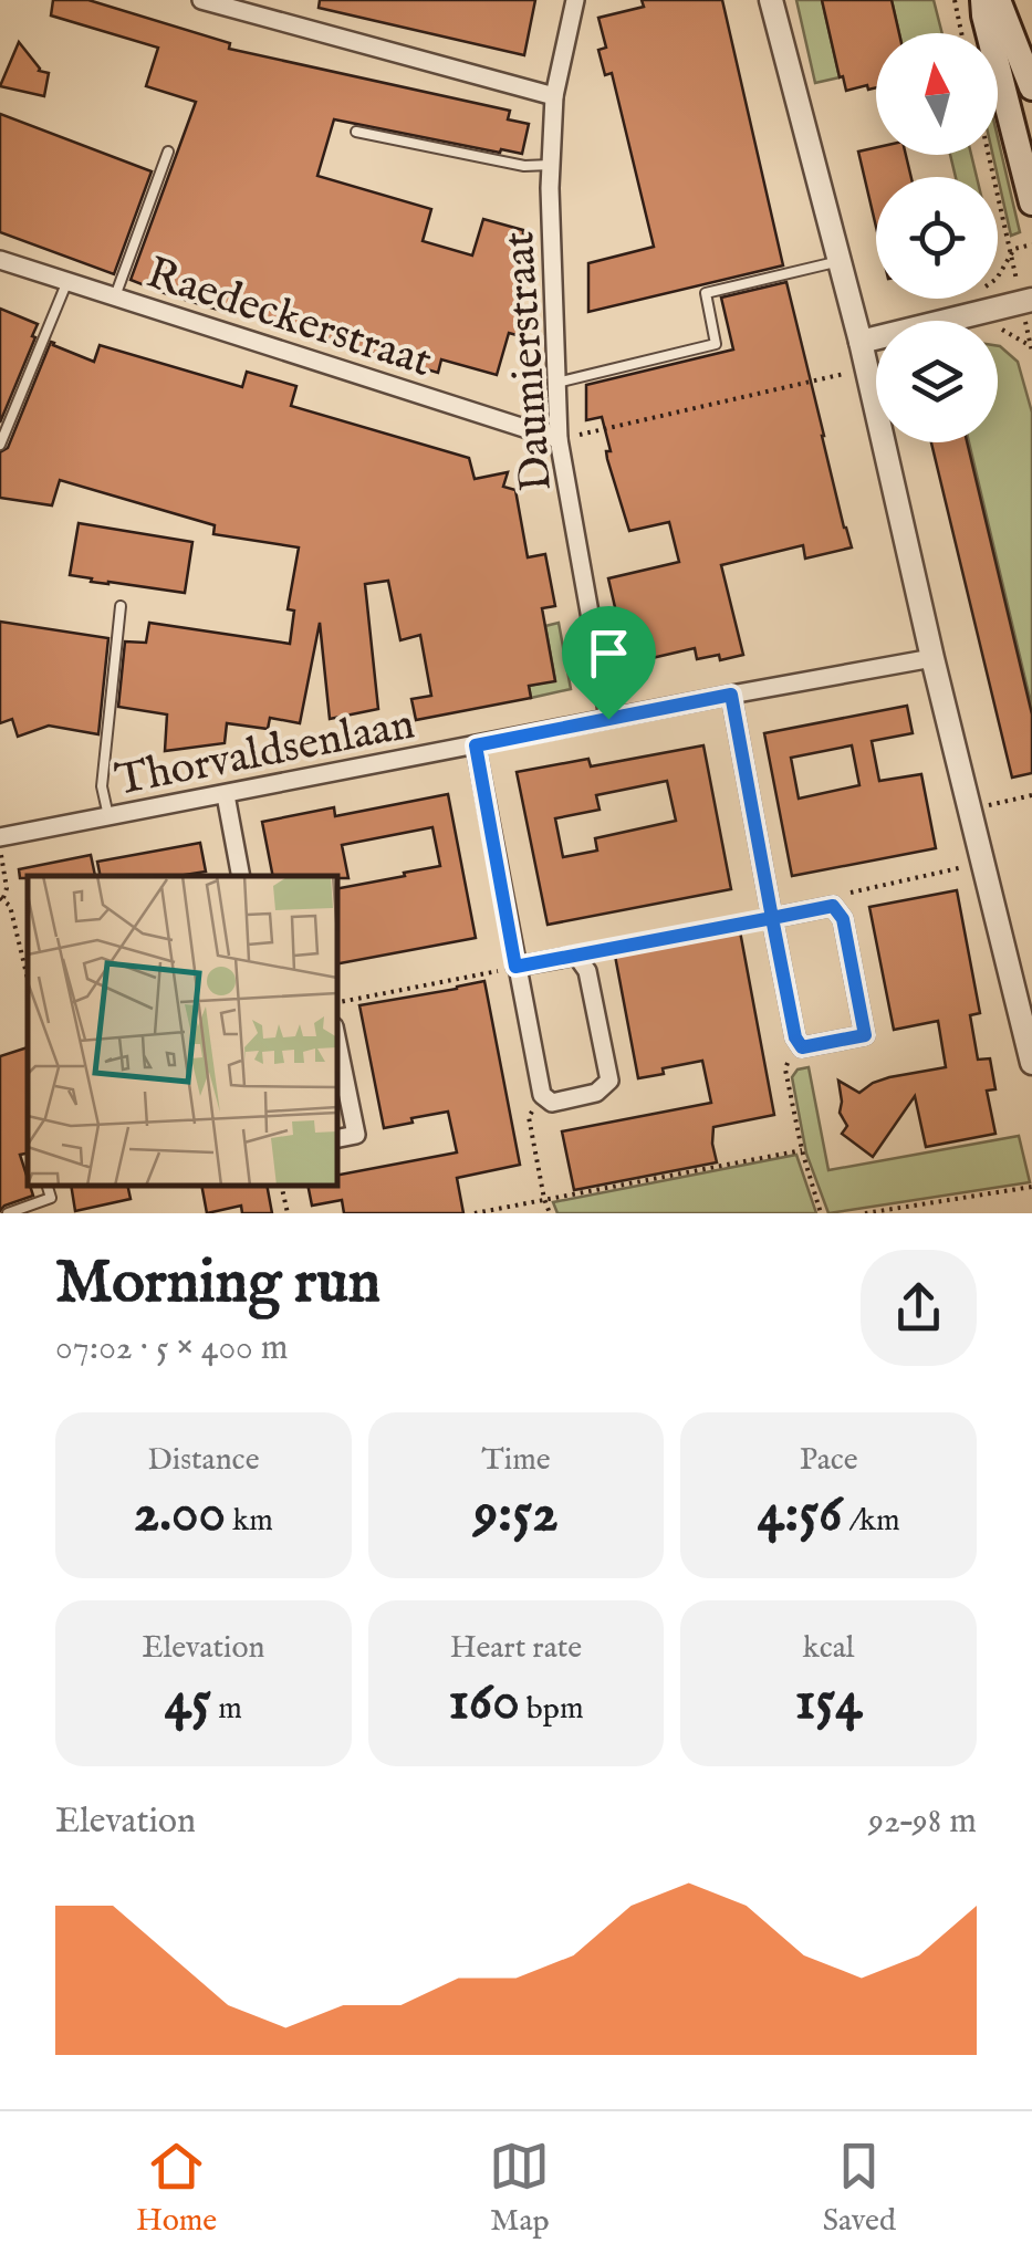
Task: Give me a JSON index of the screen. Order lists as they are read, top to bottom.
{
  "streets": {
    "street": ["Raedeckerstraat", "Daumierstraat", "Thorvaldsenlaan"]
  },
  "crossings": [
    ["Raedeckerstraat", "Daumierstraat"],
    ["Daumierstraat", "Thorvaldsenlaan"]
  ],
  "north": "top",
  "page": {
    "heading": ["Morning run", "07:02 · 5 × 400 m"],
    "stats": [
      ["Distance", "2.00 km"],
      ["Time", "9:52"],
      ["Pace", "4:56 /km"],
      ["Elevation", "45 m"],
      ["Heart rate", "160 bpm"],
      ["kcal", "154"]
    ],
    "chart": ["Elevation", "92–98 m"],
    "tabs": ["Home", "Map", "Saved"]
  }
}
